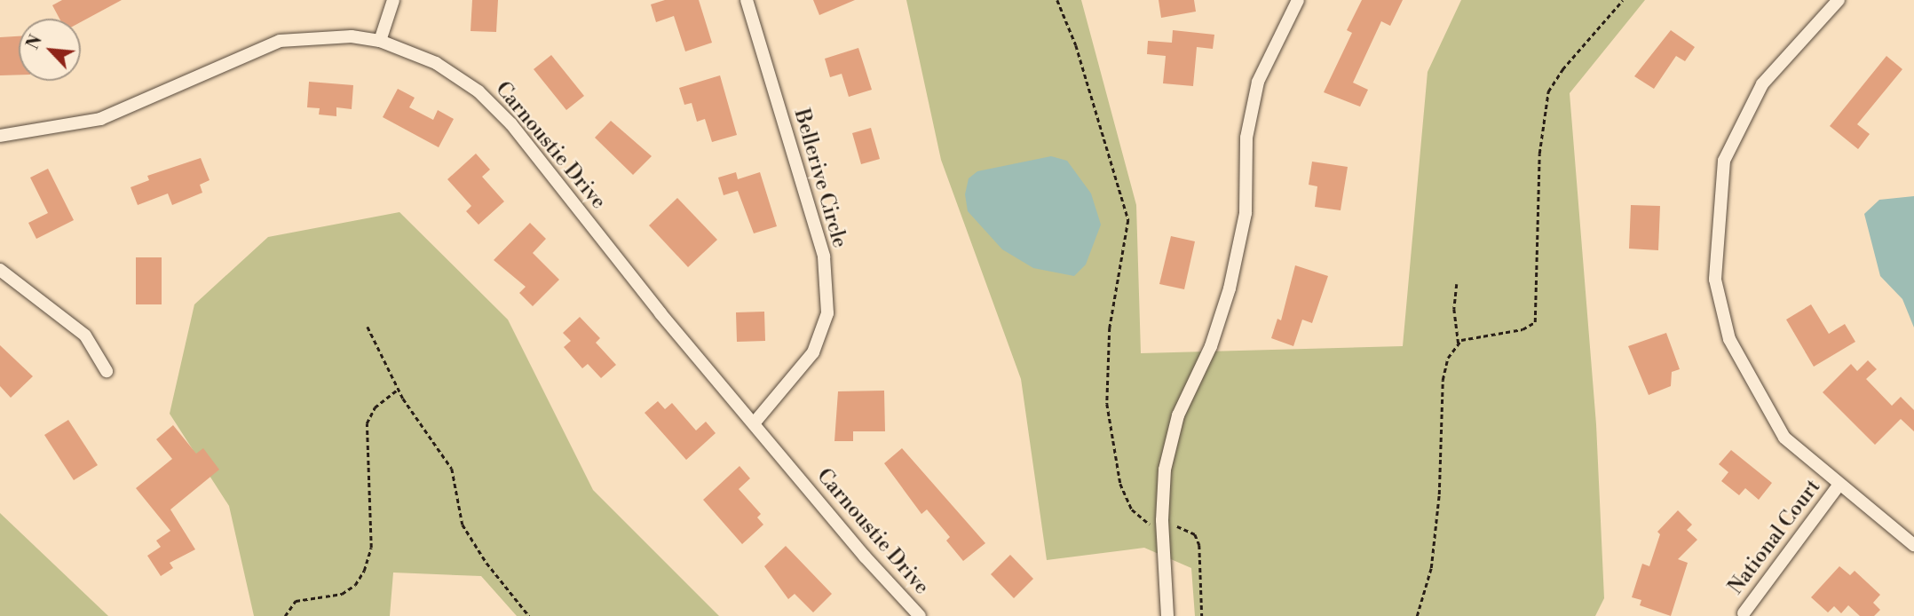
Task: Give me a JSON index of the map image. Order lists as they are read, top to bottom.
{
  "streets": {
    "street": ["Carnoustie Drive", "Bellerive Circle", "National Court"]
  },
  "crossings": [
    ["Carnoustie Drive", "Bellerive Circle"]
  ],
  "north": "top left"
}
